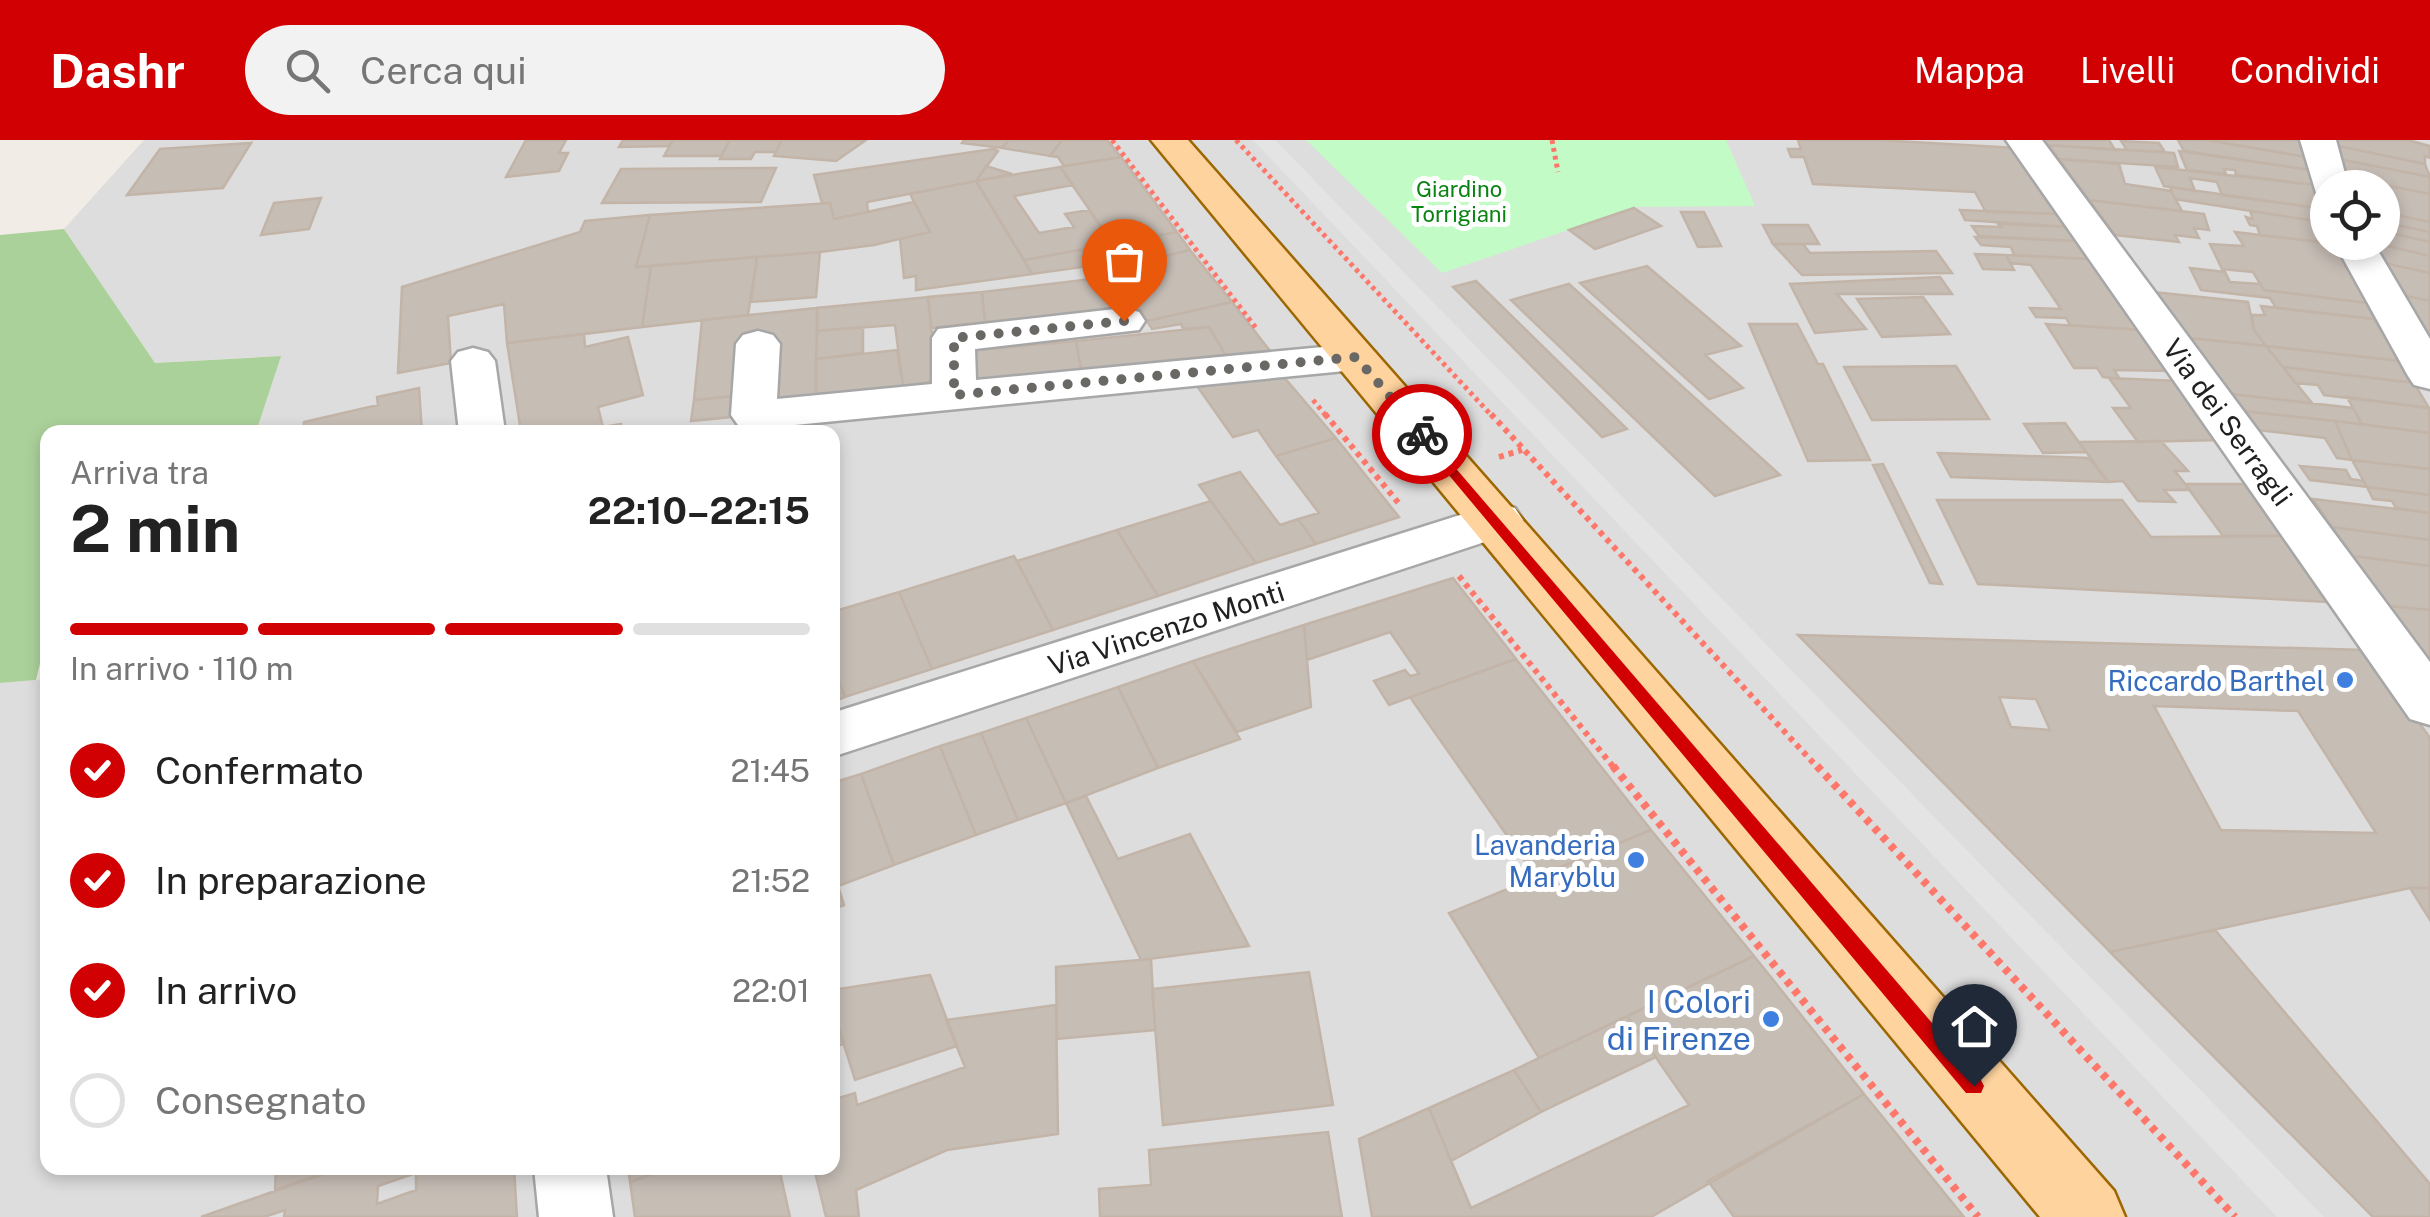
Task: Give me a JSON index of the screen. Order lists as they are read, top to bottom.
{
  "streets": {
    "street": ["Via dei Serragli", "Via Vincenzo Monti"]
  },
  "parks": ["Giardino Torrigiani"],
  "places": ["Riccardo Barthel", "Lavanderia Maryblu", "I Colori di Firenze"],
  "page": {
    "header": "Dashr",
    "search": "Cerca qui",
    "nav": ["Mappa", "Livelli", "Condividi"],
    "heading": ["2 min", "Arriva tra", "22:10–22:15"],
    "bar": "In arrivo · 110 m",
    "list": [
      ["Confermato", "21:45"],
      ["In preparazione", "21:52"],
      ["In arrivo", "22:01"],
      "Consegnato"
    ]
  }
}
